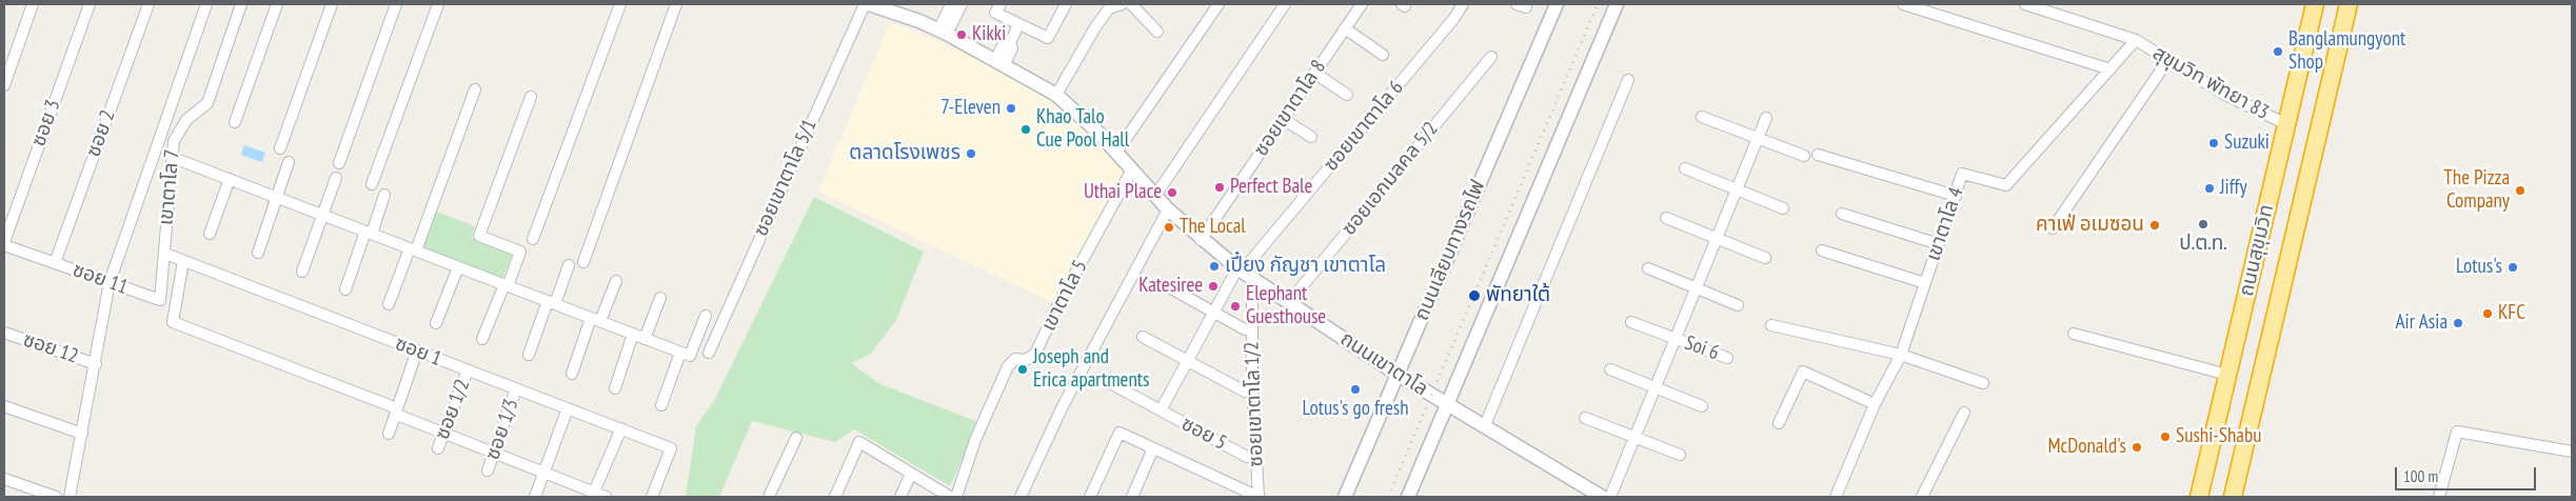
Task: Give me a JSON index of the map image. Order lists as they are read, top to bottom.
{
  "streets": {
    "highway": ["ถนนสุขุมวิท"],
    "street": [
      "สุขุมวิท พัทยา 83",
      "ซอยเขาตาโล 8",
      "ซอย 3",
      "ซอยเขาตาโล 6",
      "ซอย 2",
      "ซอยเขาตาโล 5/1",
      "ซอยเอกมลคล 5/2",
      "เขาตาโล 7",
      "เขาตาโล 4",
      "ถนนเลียบทางรถไฟ",
      "ซอย 11",
      "เขาตาโล 5",
      "ซอย 12",
      "Soi 6",
      "ซอย 1",
      "ถนนเขาตาโล",
      "ซอยเขาตาโล 1/2",
      "ซอย 1/2",
      "ซอย 1/3",
      "ซอย 5"
    ]
  },
  "crossings": [
    ["สุขุมวิท พัทยา 83", "เขาตาโล 4"],
    ["สุขุมวิท พัทยา 83", "ถนนสุขุมวิท"],
    ["ซอยเขาตาโล 8", "ถนนเขาตาโล"],
    ["ซอย 3", "ซอย 11"],
    ["ซอยเขาตาโล 6", "ถนนเขาตาโล"],
    ["ซอยเขาตาโล 6", "ซอยเขาตาโล 1/2"],
    ["ซอยเขาตาโล 6", "ซอย 5"],
    ["ซอย 2", "ซอย 11"],
    ["ซอยเขาตาโล 5/1", "ถนนเขาตาโล"],
    ["ซอยเอกมลคล 5/2", "ถนนเขาตาโล"],
    ["เขาตาโล 7", "ซอย 11"],
    ["เขาตาโล 7", "ซอย 1"],
    ["ถนนเลียบทางรถไฟ", "ถนนเขาตาโล"],
    ["ซอย 11", "ซอย 1"],
    ["เขาตาโล 5", "ถนนเขาตาโล"],
    ["ซอย 1", "ซอย 1/2"],
    ["ซอย 1", "ซอย 1/3"],
    ["ถนนเขาตาโล", "ซอยเขาตาโล 1/2"]
  ],
  "places": [
    "Kikki",
    "Banglamungyont Shop",
    "7-Eleven",
    "Khao Talo Cue Pool Hall",
    "Suzuki",
    "ตลาดโรงเพชร",
    "Perfect Bale",
    "Jiffy",
    "The Pizza Company",
    "Uthai Place",
    "ป.ต.ท.",
    "คาเฟ่ อเมซอน",
    "The Local",
    "เปี๋ยง กัญชา เขาตาโล",
    "Lotus's",
    "Katesiree",
    "พัทยาใต้",
    "Elephant Guesthouse",
    "KFC",
    "Air Asia",
    "Joseph and Erica apartments",
    "Lotus's go fresh",
    "Sushi-Shabu",
    "McDonald's"
  ],
  "scale_bar": "100 m"
}
